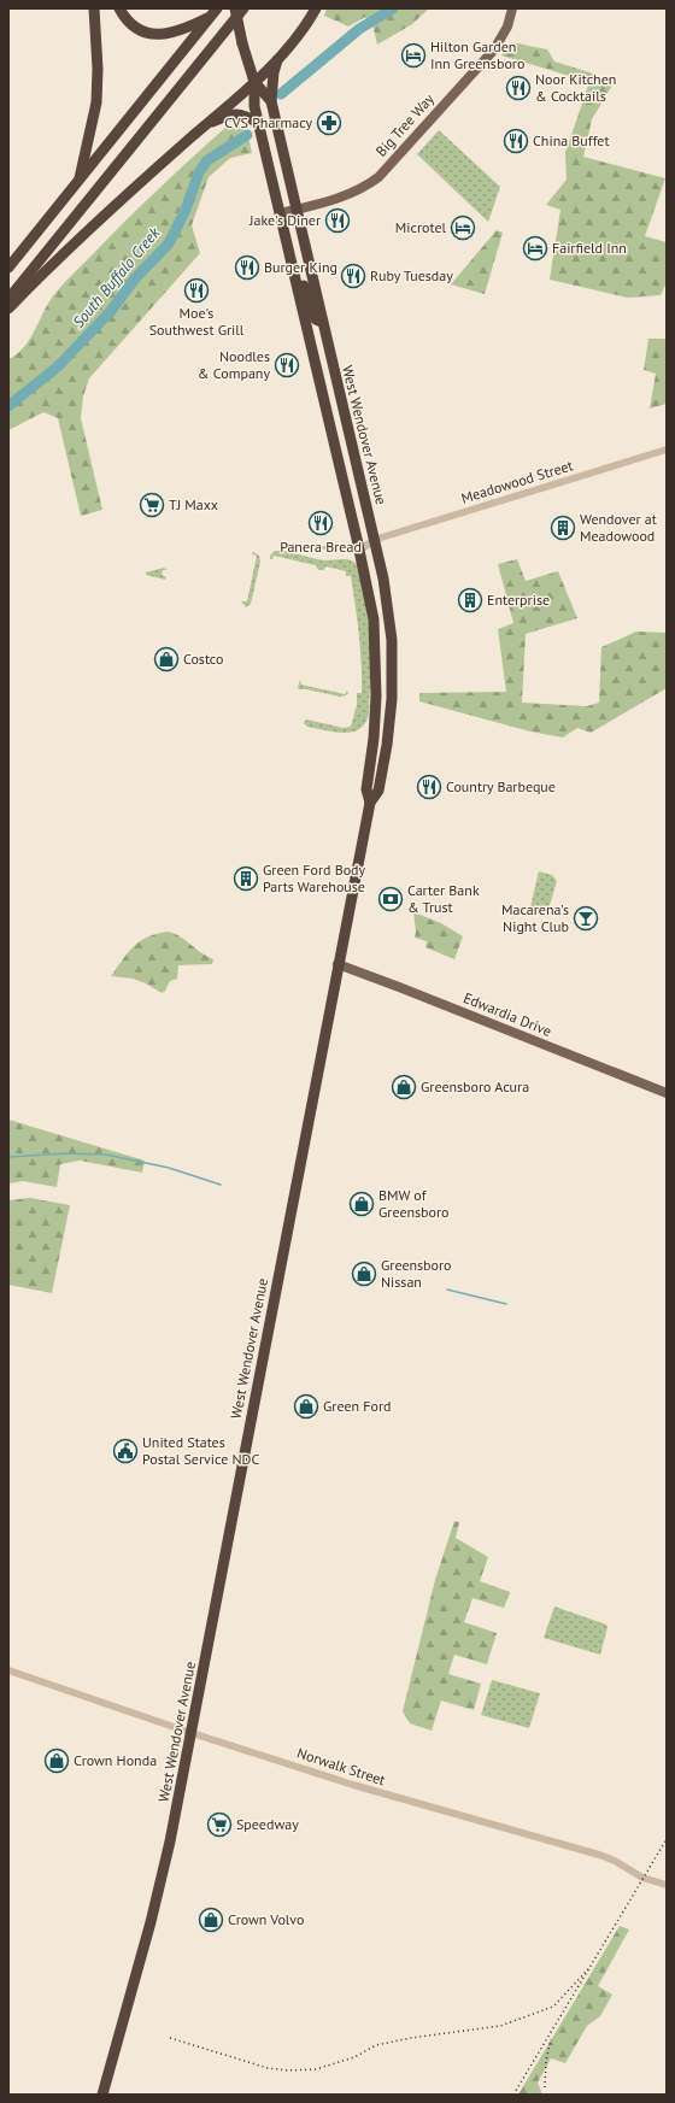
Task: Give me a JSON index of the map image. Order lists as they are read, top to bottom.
{
  "streets": {
    "highway": ["West Wendover Avenue"],
    "main road": ["Big Tree Way", "Edwardia Drive"],
    "street": ["Meadowood Street", "Norwalk Street"]
  },
  "crossings": [
    ["Big Tree Way", "West Wendover Avenue"],
    ["West Wendover Avenue", "Meadowood Street"],
    ["West Wendover Avenue", "Edwardia Drive"],
    ["West Wendover Avenue", "Norwalk Street"]
  ],
  "water": ["South Buffalo Creek"],
  "places": {
    "hotel": ["Hilton Garden Inn Greensboro", "Microtel", "Fairfield Inn"],
    "restaurant": [
      "Noor Kitchen & Cocktails",
      "China Buffet",
      "Jake's Diner",
      "Burger King",
      "Ruby Tuesday",
      "Moe's Southwest Grill",
      "Noodles & Company",
      "Panera Bread",
      "Country Barbeque"
    ],
    "pharmacy": ["CVS Pharmacy"],
    "supermarket": ["TJ Maxx", "Speedway"],
    "building": ["Wendover at Meadowood", "Enterprise", "Green Ford Body Parts Warehouse"],
    "shop": [
      "Costco",
      "Greensboro Acura",
      "BMW of Greensboro",
      "Greensboro Nissan",
      "Green Ford",
      "Crown Honda",
      "Crown Volvo"
    ],
    "bank": ["Carter Bank & Trust"],
    "bar": ["Macarena’s Night Club"],
    "public building": ["United States Postal Service NDC"]
  }
}
